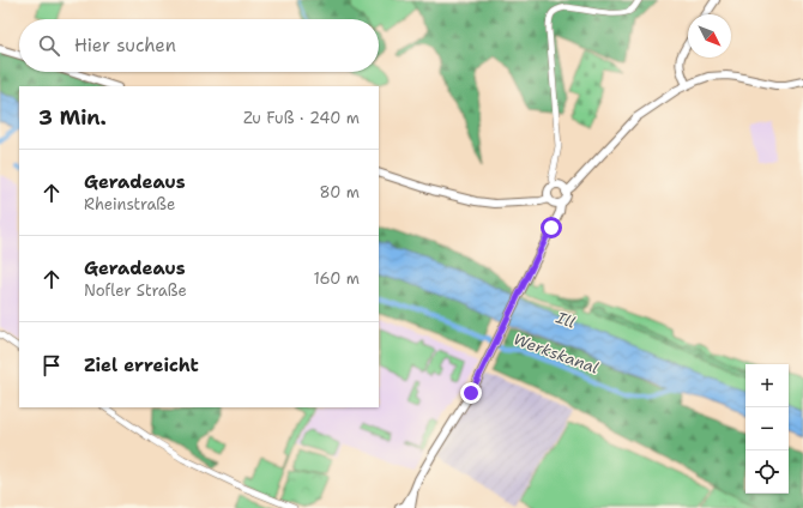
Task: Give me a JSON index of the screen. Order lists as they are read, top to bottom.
{
  "water": ["Ill", "Werkskanal"],
  "north": "bottom right",
  "page": {
    "search": "Hier suchen",
    "heading": ["3 Min.", "Zu Fuß · 240 m"],
    "list": [
      ["Geradeaus", "Rheinstraße", "80 m"],
      ["Geradeaus", "Nofler Straße", "160 m"],
      "Ziel erreicht"
    ],
    "map_buttons": ["+", "−"]
  }
}
